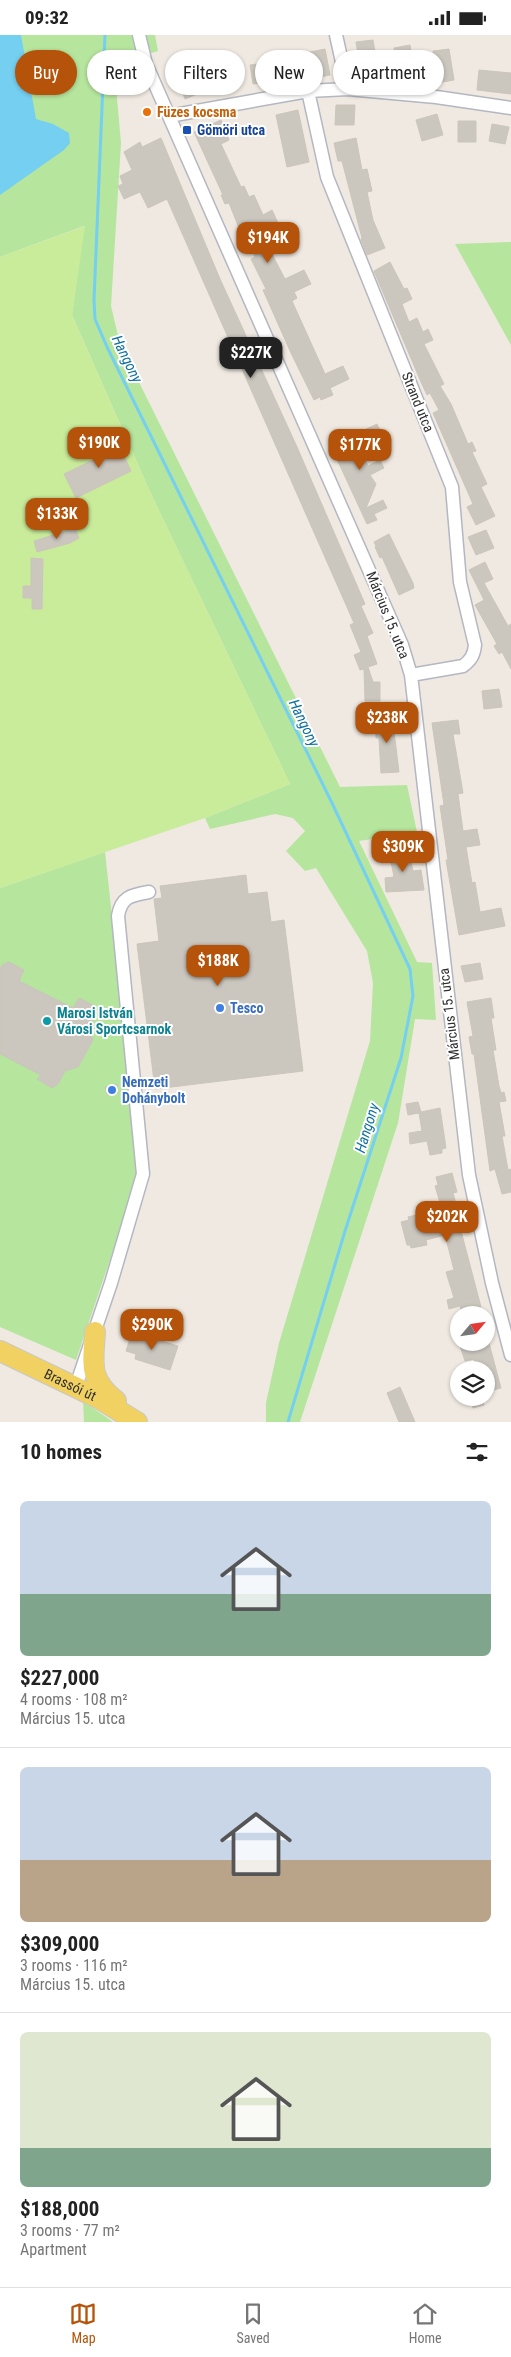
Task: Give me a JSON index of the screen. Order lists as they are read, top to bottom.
{
  "streets": {
    "main road": ["Brassói út"],
    "street": ["Strand utca", "Március 15. utca"]
  },
  "crossings": [
    ["Strand utca", "Március 15. utca"]
  ],
  "water": ["Hangony"],
  "places": {
    "other": [
      "Füzes kocsma",
      "Tesco",
      "Marosi István Városi Sportcsarnok",
      "Nemzeti Dohánybolt"
    ],
    "transit": ["Gömöri utca"]
  },
  "north": "top right",
  "page": {
    "status": "09:32",
    "chip": [
      "Buy",
      "Rent",
      "Filters",
      "New",
      "Apartment"
    ],
    "price": [
      "$194K",
      "$227K",
      "$190K",
      "$177K",
      "$133K",
      "$238K",
      "$309K",
      "$188K",
      "$202K",
      "$290K"
    ],
    "heading": "10 homes",
    "list": [
      {
        "name": "$227,000",
        "note": "4 rooms · 108 m² · Március 15. utca"
      },
      {
        "name": "$309,000",
        "note": "3 rooms · 116 m² · Március 15. utca"
      },
      {
        "name": "$188,000",
        "note": "3 rooms · 77 m² · Apartment"
      }
    ],
    "tabs": ["Map", "Saved", "Home"]
  }
}
